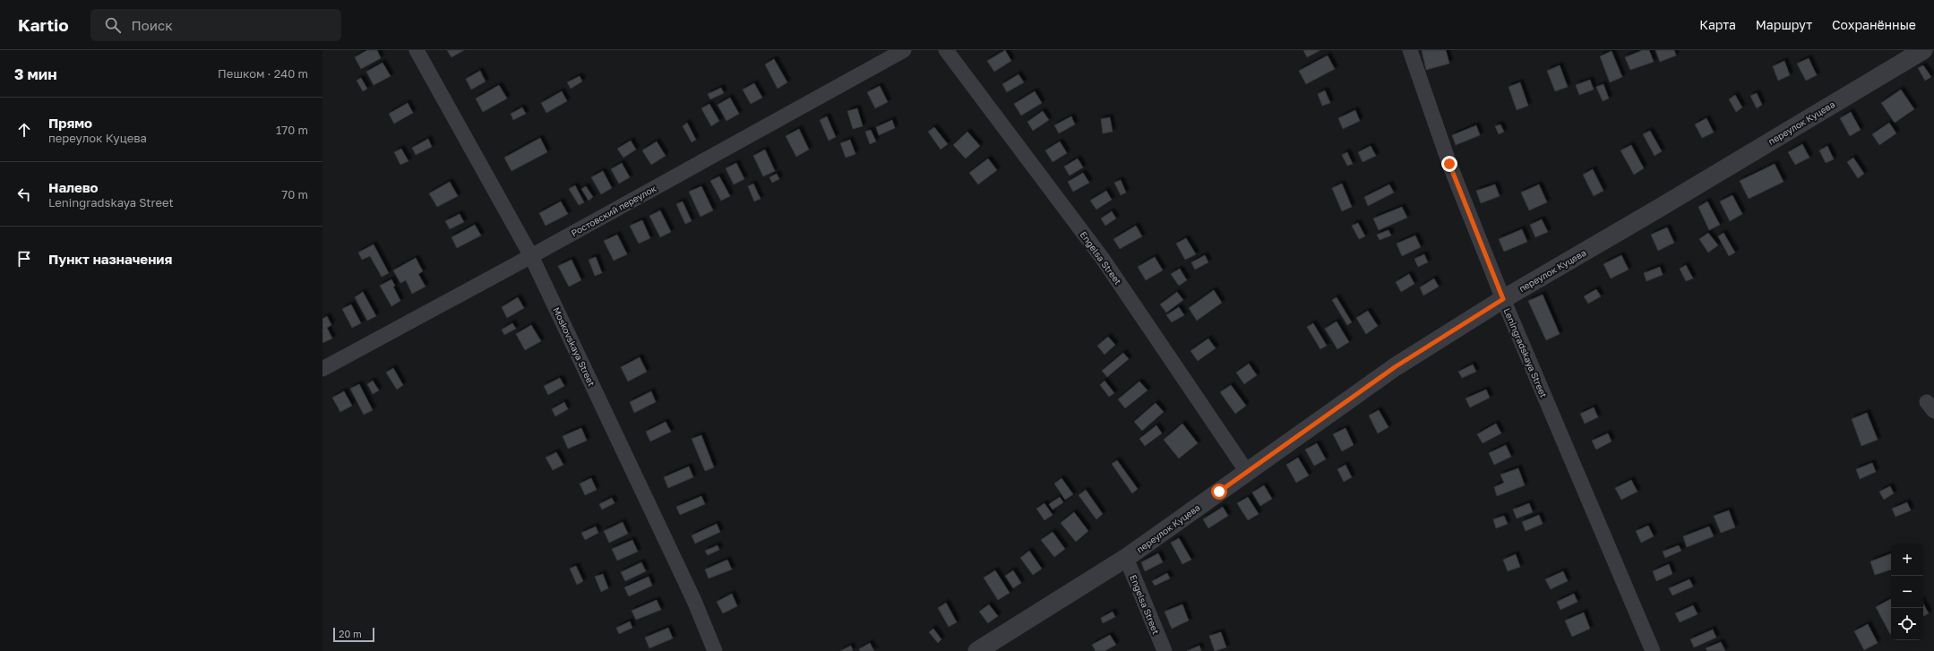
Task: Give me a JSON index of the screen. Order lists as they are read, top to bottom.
{
  "streets": {
    "street": [
      "переулок Куцева",
      "Ростовский переулок",
      "Engelsa Street",
      "Moskovskaya Street",
      "Leningradskaya Street"
    ]
  },
  "crossings": [
    ["переулок Куцева", "Engelsa Street"],
    ["переулок Куцева", "Leningradskaya Street"],
    ["Ростовский переулок", "Moskovskaya Street"]
  ],
  "scale_bar": "20 m",
  "page": {
    "header": "Kartio",
    "search": "Поиск",
    "nav": ["Карта", "Маршрут", "Сохранённые"],
    "heading": ["3 мин", "Пешком · 240 m"],
    "list": [
      ["Прямо", "переулок Куцева", "170 m"],
      ["Налево", "Leningradskaya Street", "70 m"],
      "Пункт назначения"
    ],
    "map_buttons": ["+", "−"],
    "scale": "20 m"
  }
}
